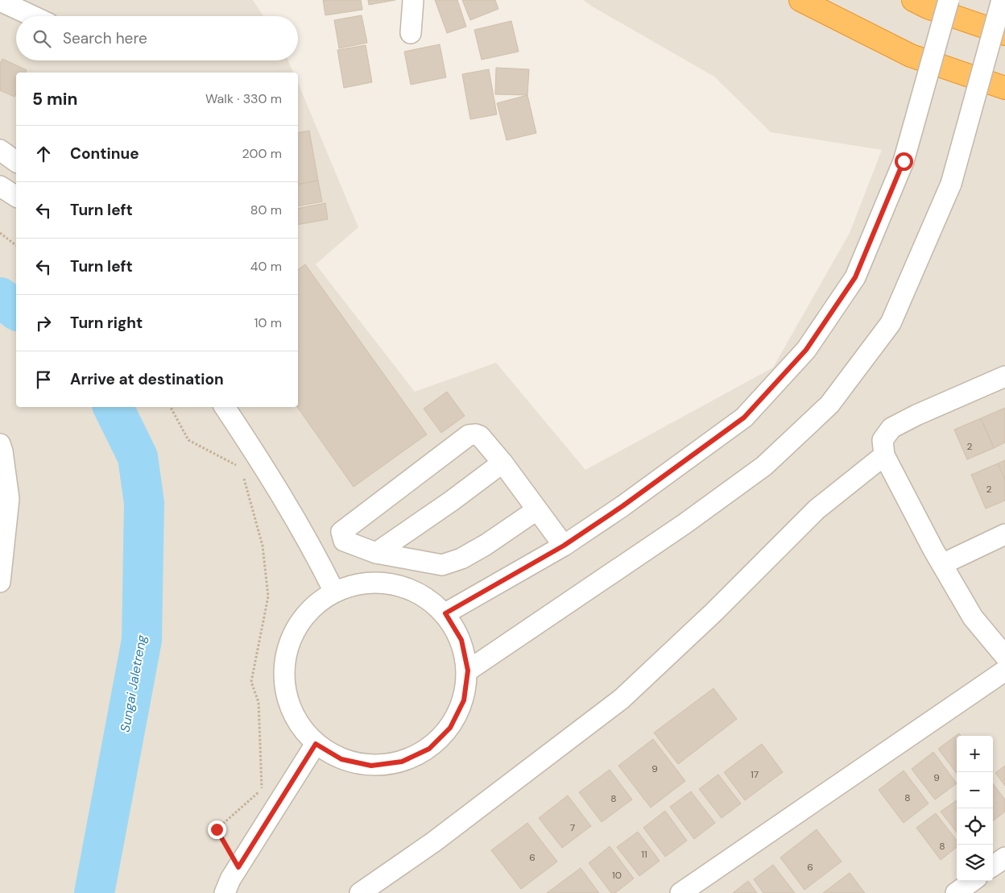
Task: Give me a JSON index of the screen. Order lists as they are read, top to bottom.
{
  "water": ["Sungai Jaletreng"],
  "house_numbers": [
    "2",
    "2",
    "9",
    "17",
    "9",
    "8",
    "8",
    "7",
    "8",
    "11",
    "6",
    "6",
    "10"
  ],
  "page": {
    "search": "Search here",
    "heading": ["5 min", "Walk · 330 m"],
    "list": [
      ["Continue", "200 m"],
      ["Turn left", "80 m"],
      ["Turn left", "40 m"],
      ["Turn right", "10 m"],
      "Arrive at destination"
    ],
    "map_buttons": ["+", "−"]
  }
}
